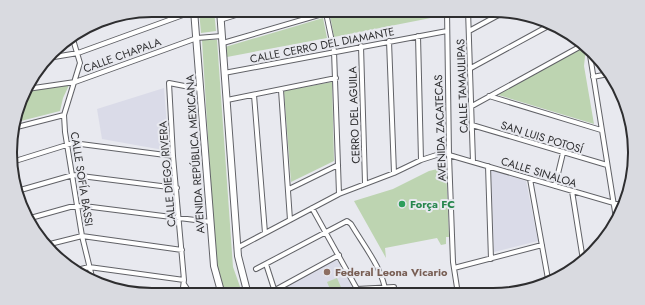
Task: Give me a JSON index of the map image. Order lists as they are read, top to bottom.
{
  "streets": {
    "main road": ["AVENIDA REPÚBLICA MEXICANA"],
    "street": [
      "CALLE CERRO DEL DIAMANTE",
      "CALLE CHAPALA",
      "CALLE TAMAULIPAS",
      "CERRO DEL AGUILA",
      "AVENIDA ZACATECAS",
      "SAN LUIS POTOSÍ",
      "CALLE SINALOA",
      "CALLE DIEGO RIVERA",
      "CALLE SOFÍA BASSI"
    ]
  },
  "crossings": [
    ["CALLE CERRO DEL DIAMANTE", "CERRO DEL AGUILA"],
    ["CALLE CERRO DEL DIAMANTE", "AVENIDA ZACATECAS"],
    ["CALLE CHAPALA", "AVENIDA REPÚBLICA MEXICANA"],
    ["CALLE CHAPALA", "CALLE SOFÍA BASSI"],
    ["CALLE TAMAULIPAS", "SAN LUIS POTOSÍ"],
    ["CALLE TAMAULIPAS", "CALLE SINALOA"],
    ["AVENIDA ZACATECAS", "CALLE SINALOA"],
    ["AVENIDA REPÚBLICA MEXICANA", "CALLE DIEGO RIVERA"]
  ],
  "places": ["Força FC", "Federal Leona Vicario"]
}
